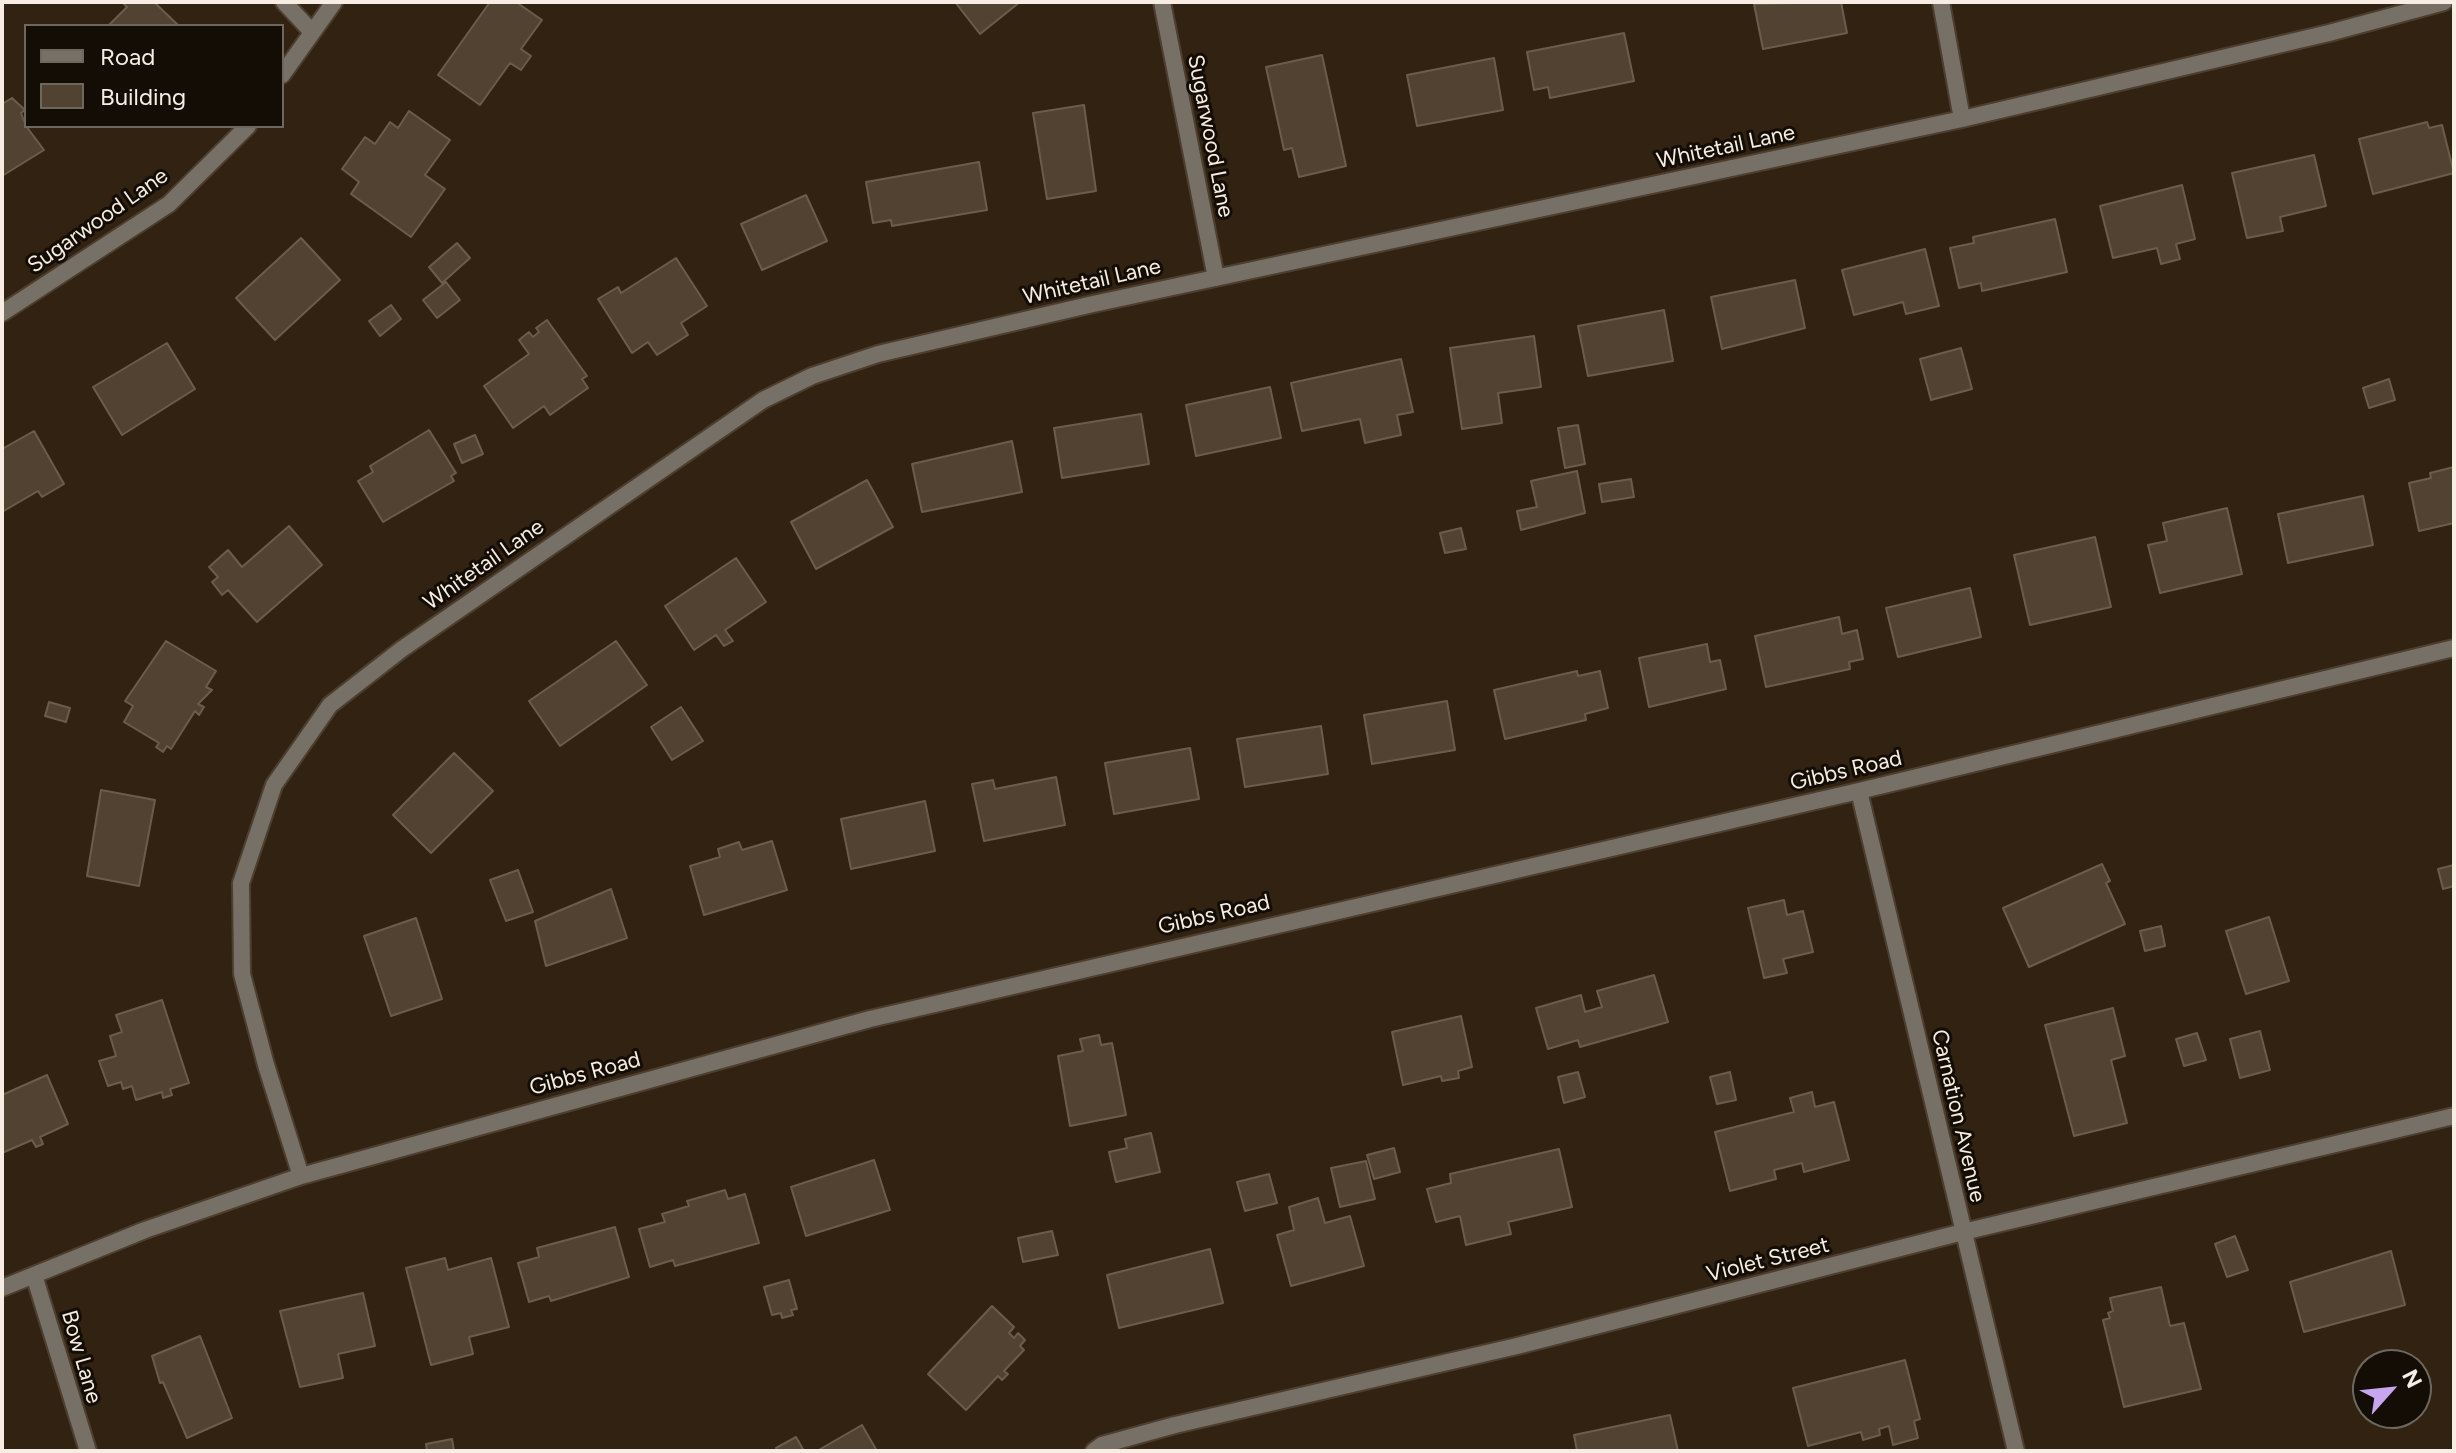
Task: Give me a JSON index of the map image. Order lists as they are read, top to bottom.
{
  "streets": {
    "street": [
      "Sugarwood Lane",
      "Whitetail Lane",
      "Gibbs Road",
      "Carnation Avenue",
      "Violet Street",
      "Bow Lane"
    ]
  },
  "crossings": [
    ["Sugarwood Lane", "Whitetail Lane"],
    ["Whitetail Lane", "Gibbs Road"],
    ["Gibbs Road", "Carnation Avenue"],
    ["Gibbs Road", "Bow Lane"],
    ["Carnation Avenue", "Violet Street"]
  ],
  "legend": ["Road", "Building"],
  "north": "top right"
}
